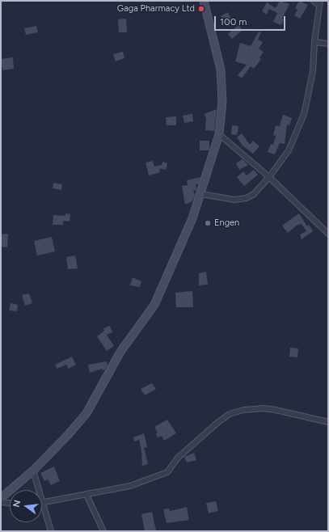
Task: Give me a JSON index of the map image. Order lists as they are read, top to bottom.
{
  "places": ["Gaga Pharmacy Ltd", "Engen"],
  "scale_bar": "100 m",
  "north": "left"
}
